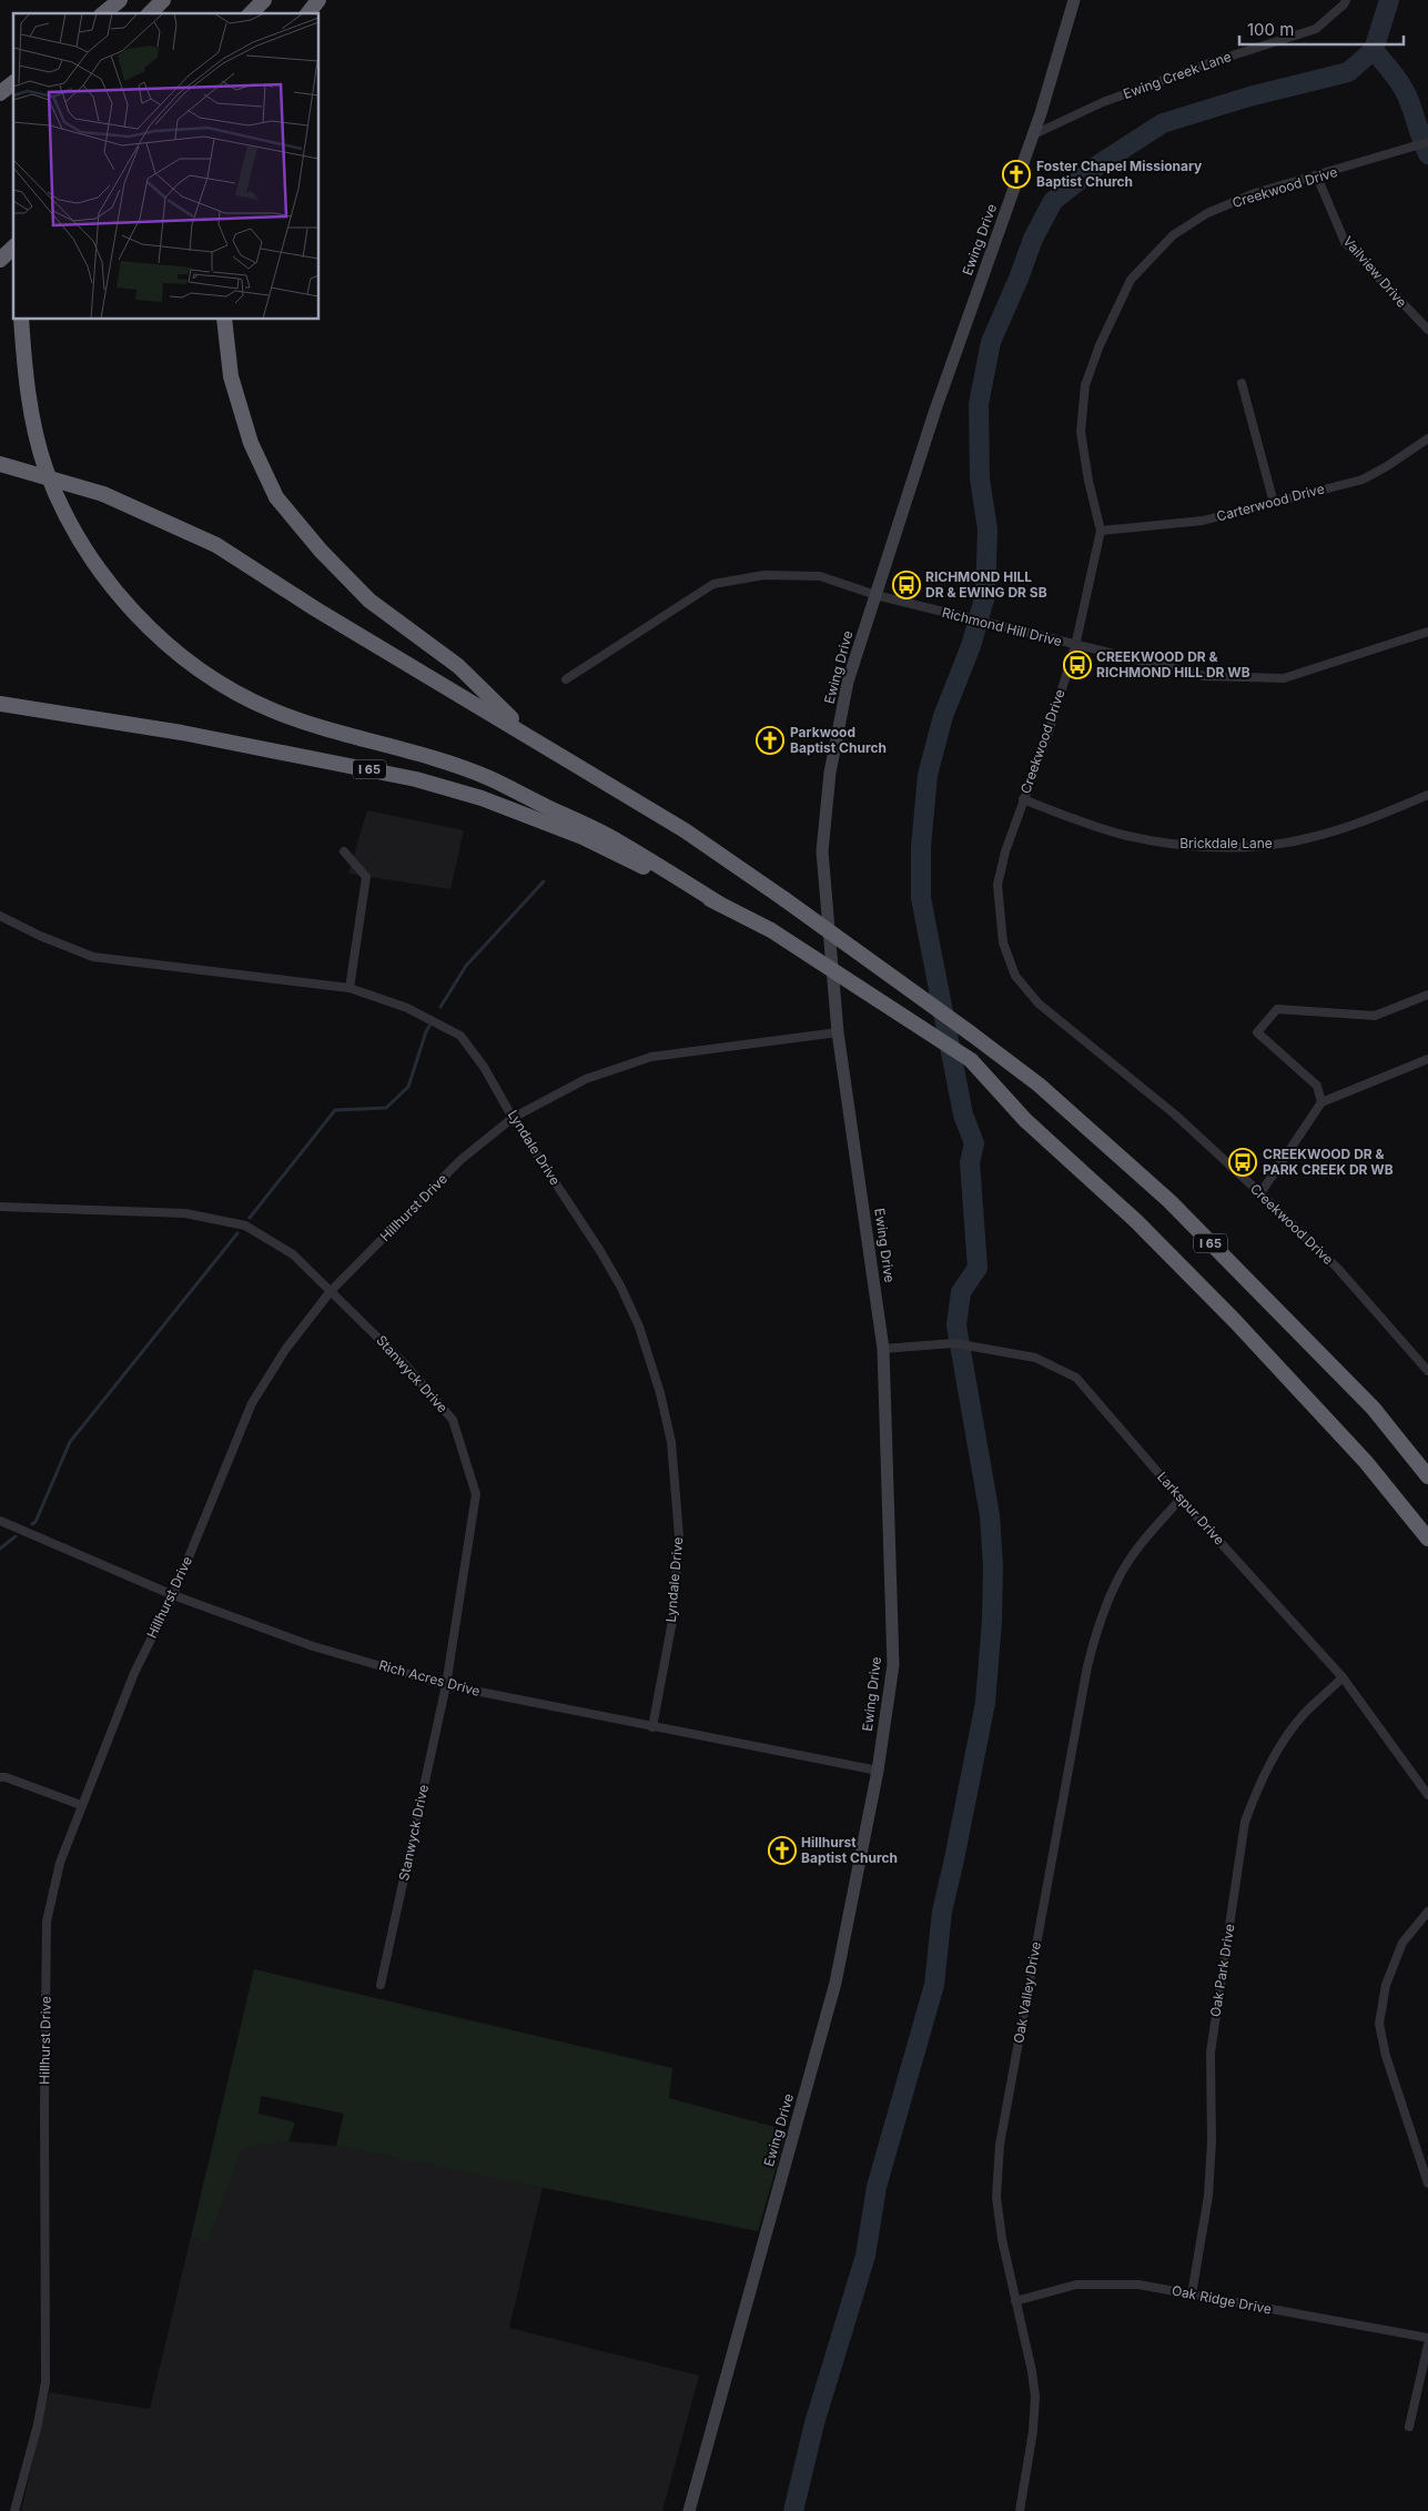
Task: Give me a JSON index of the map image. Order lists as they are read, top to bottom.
{
  "streets": {
    "highway": ["I 65"],
    "main road": ["Ewing Drive"],
    "street": [
      "Ewing Creek Lane",
      "Creekwood Drive",
      "Vailview Drive",
      "Carterwood Drive",
      "Richmond Hill Drive",
      "Brickdale Lane",
      "Lyndale Drive",
      "Hillhurst Drive",
      "Stanwyck Drive",
      "Larkspur Drive",
      "Rich Acres Drive",
      "Oak Park Drive",
      "Oak Valley Drive",
      "Oak Ridge Drive"
    ]
  },
  "crossings": [
    ["Ewing Creek Lane", "Ewing Drive"],
    ["Creekwood Drive", "Vailview Drive"],
    ["Creekwood Drive", "Carterwood Drive"],
    ["Creekwood Drive", "Richmond Hill Drive"],
    ["Creekwood Drive", "Brickdale Lane"],
    ["Ewing Drive", "Richmond Hill Drive"],
    ["Ewing Drive", "Hillhurst Drive"],
    ["Ewing Drive", "Larkspur Drive"],
    ["Ewing Drive", "Rich Acres Drive"],
    ["Lyndale Drive", "Hillhurst Drive"],
    ["Lyndale Drive", "Rich Acres Drive"],
    ["Hillhurst Drive", "Stanwyck Drive"],
    ["Hillhurst Drive", "Rich Acres Drive"],
    ["Stanwyck Drive", "Rich Acres Drive"],
    ["Larkspur Drive", "Oak Park Drive"],
    ["Larkspur Drive", "Oak Valley Drive"],
    ["Oak Park Drive", "Oak Ridge Drive"],
    ["Oak Valley Drive", "Oak Ridge Drive"]
  ],
  "places": {
    "church": ["Foster Chapel Missionary Baptist Church", "Parkwood Baptist Church", "Hillhurst Baptist Church"],
    "bus stop": ["RICHMOND HILL DR & EWING DR SB", "CREEKWOOD DR & RICHMOND HILL DR WB", "CREEKWOOD DR & PARK CREEK DR WB"]
  },
  "scale_bar": "100 m"
}
